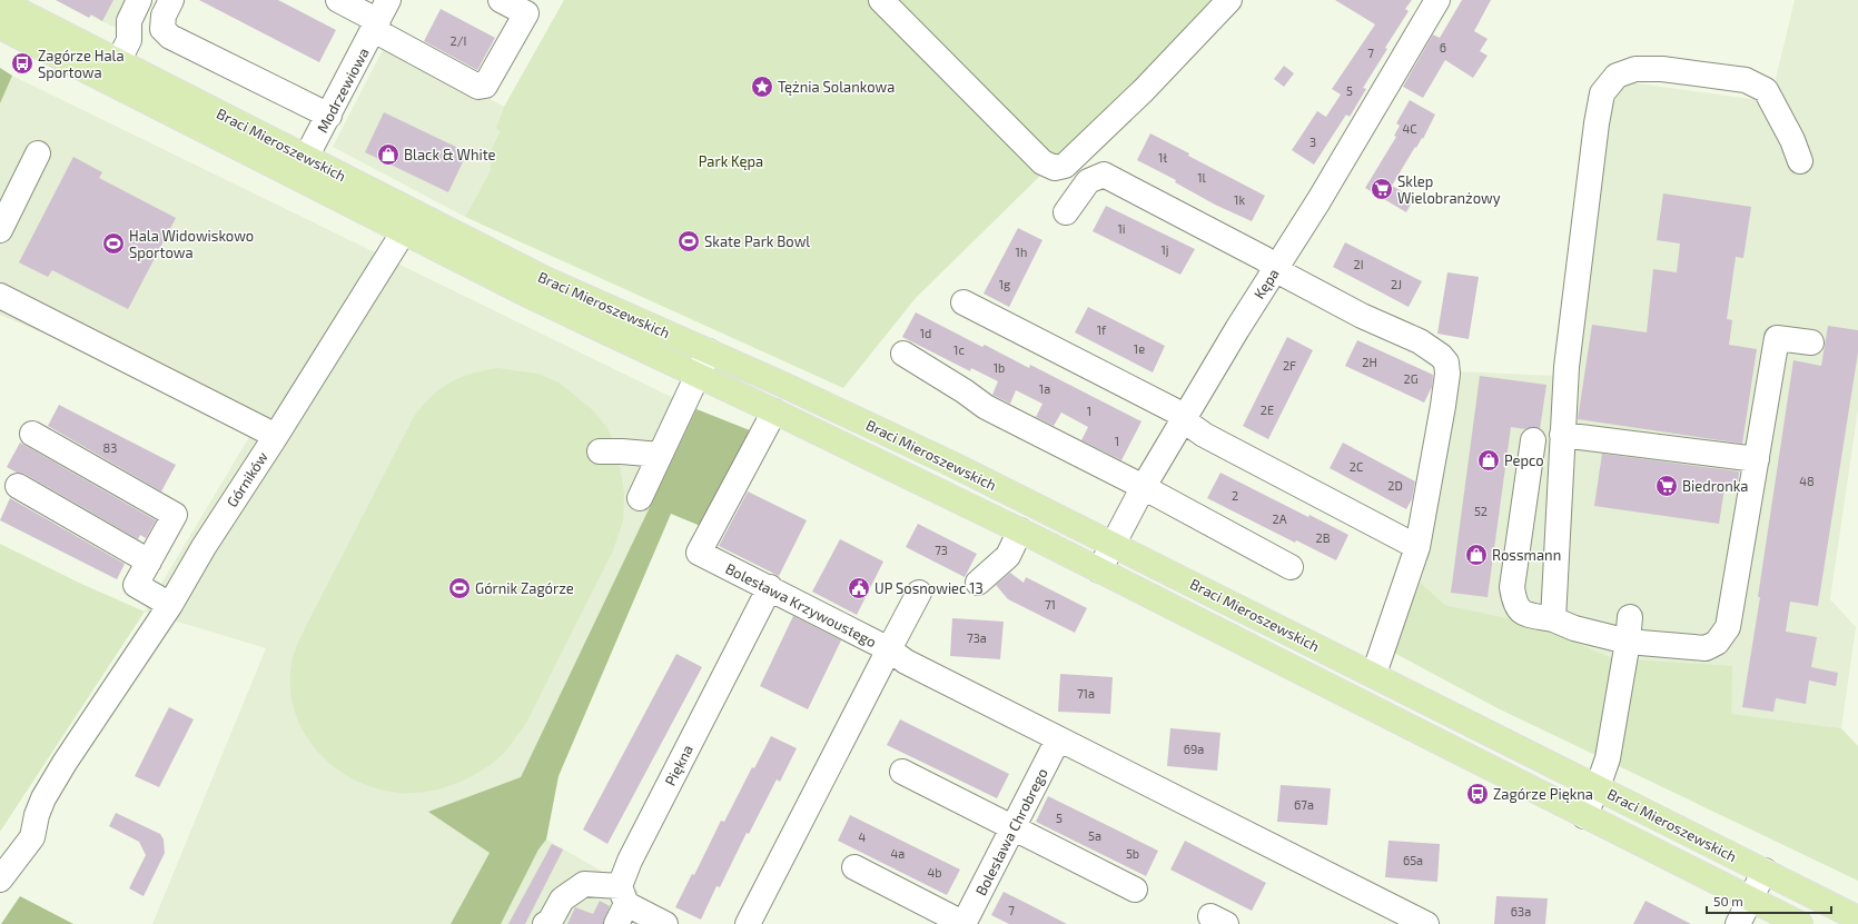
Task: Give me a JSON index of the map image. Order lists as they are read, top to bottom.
{
  "streets": {
    "main road": ["Braci Mieroszewskich"],
    "street": [
      "Modrzewiowa",
      "Kępa",
      "Górników",
      "Bolesława Krzywoustego",
      "Piękna",
      "Bolesława Chrobrego"
    ]
  },
  "crossings": [
    ["Modrzewiowa", "Braci Mieroszewskich"],
    ["Braci Mieroszewskich", "Kępa"],
    ["Braci Mieroszewskich", "Górników"],
    ["Braci Mieroszewskich", "Bolesława Krzywoustego"],
    ["Bolesława Krzywoustego", "Piękna"]
  ],
  "parks": ["Park Kępa"],
  "places": {
    "bus stop": ["Zagórze Hala Sportowa", "Zagórze Piękna"],
    "place": ["Tężnia Solankowa"],
    "shop": ["Black & White", "Pepco", "Rossmann"],
    "supermarket": ["Sklep Wielobranżowy", "Biedronka"],
    "sports": ["Skate Park Bowl", "Hala Widowiskowo Sportowa", "Górnik Zagórze"],
    "public building": ["UP Sosnowiec 13"]
  },
  "house_numbers": [
    "2/I",
    "6",
    "7",
    "5",
    "4C",
    "3",
    "1ł",
    "1l",
    "1k",
    "1i",
    "1j",
    "1h",
    "2I",
    "1g",
    "2J",
    "1f",
    "1d",
    "1e",
    "1c",
    "2H",
    "2F",
    "1b",
    "2G",
    "1a",
    "2E",
    "1",
    "1",
    "83",
    "2C",
    "48",
    "2D",
    "2",
    "52",
    "2A",
    "2B",
    "73",
    "71",
    "73a",
    "71a",
    "69a",
    "67a",
    "5",
    "5a",
    "4",
    "4a",
    "5b",
    "65a",
    "4b",
    "7",
    "63a"
  ],
  "scale_bar": "50 m"
}
